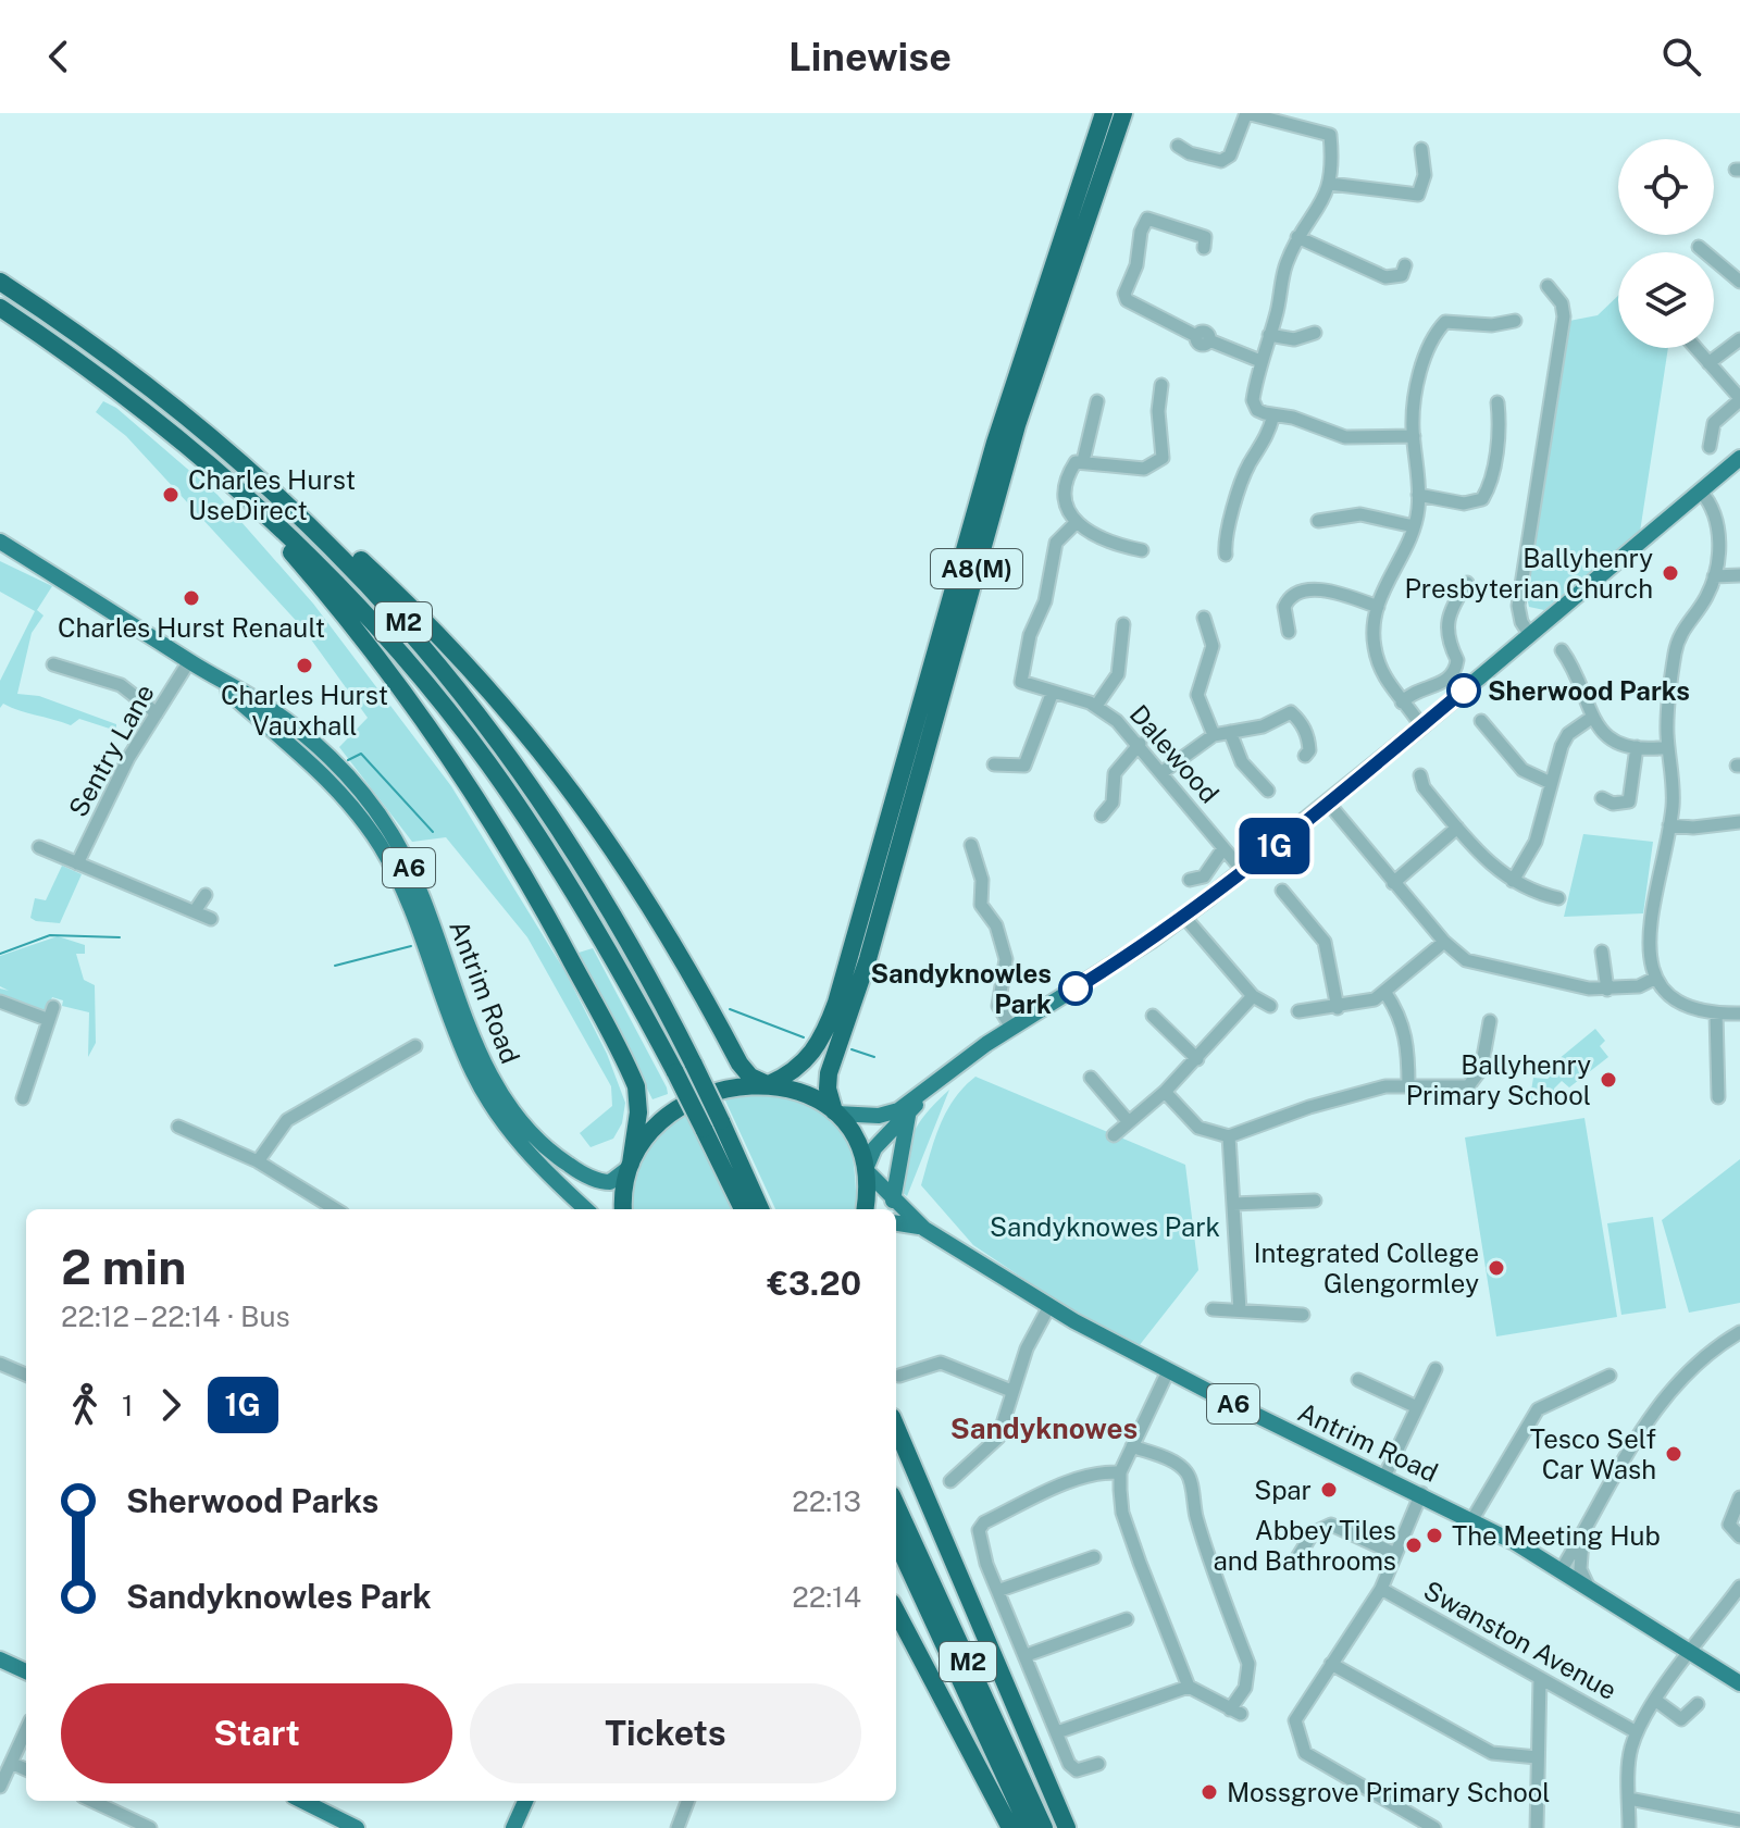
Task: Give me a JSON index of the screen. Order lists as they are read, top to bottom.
{
  "streets": {
    "highway": ["A8(M)", "M2", "A6"],
    "main road": ["Antrim Road"],
    "street": ["Sentry Lane", "Dalewood", "Swanston Avenue"]
  },
  "crossings": [
    ["A8(M)", "A6"],
    ["Sentry Lane", "Antrim Road"],
    ["A6", "Antrim Road"]
  ],
  "districts": ["Sandyknowes"],
  "parks": ["Sandyknowes Park"],
  "places": [
    "Charles Hurst UseDirect",
    "Ballyhenry Presbyterian Church",
    "Charles Hurst Renault",
    "Charles Hurst Vauxhall",
    "Sherwood Parks",
    "Sandyknowles Park",
    "Ballyhenry Primary School",
    "Integrated College Glengormley",
    "Tesco Self Car Wash",
    "Spar",
    "The Meeting Hub",
    "Abbey Tiles and Bathrooms",
    "Mossgrove Primary School"
  ],
  "lines": ["bus line 1G"],
  "page": {
    "header": "Linewise",
    "on_map": "1G",
    "heading": ["2 min", "22:12 – 22:14 · Bus", "€3.20"],
    "legs": ["1", "1G"],
    "list": [
      {
        "name": "Sherwood Parks",
        "value": "22:13"
      },
      {
        "name": "Sandyknowles Park",
        "value": "22:14"
      }
    ],
    "buttons": ["Start", "Tickets"]
  }
}
